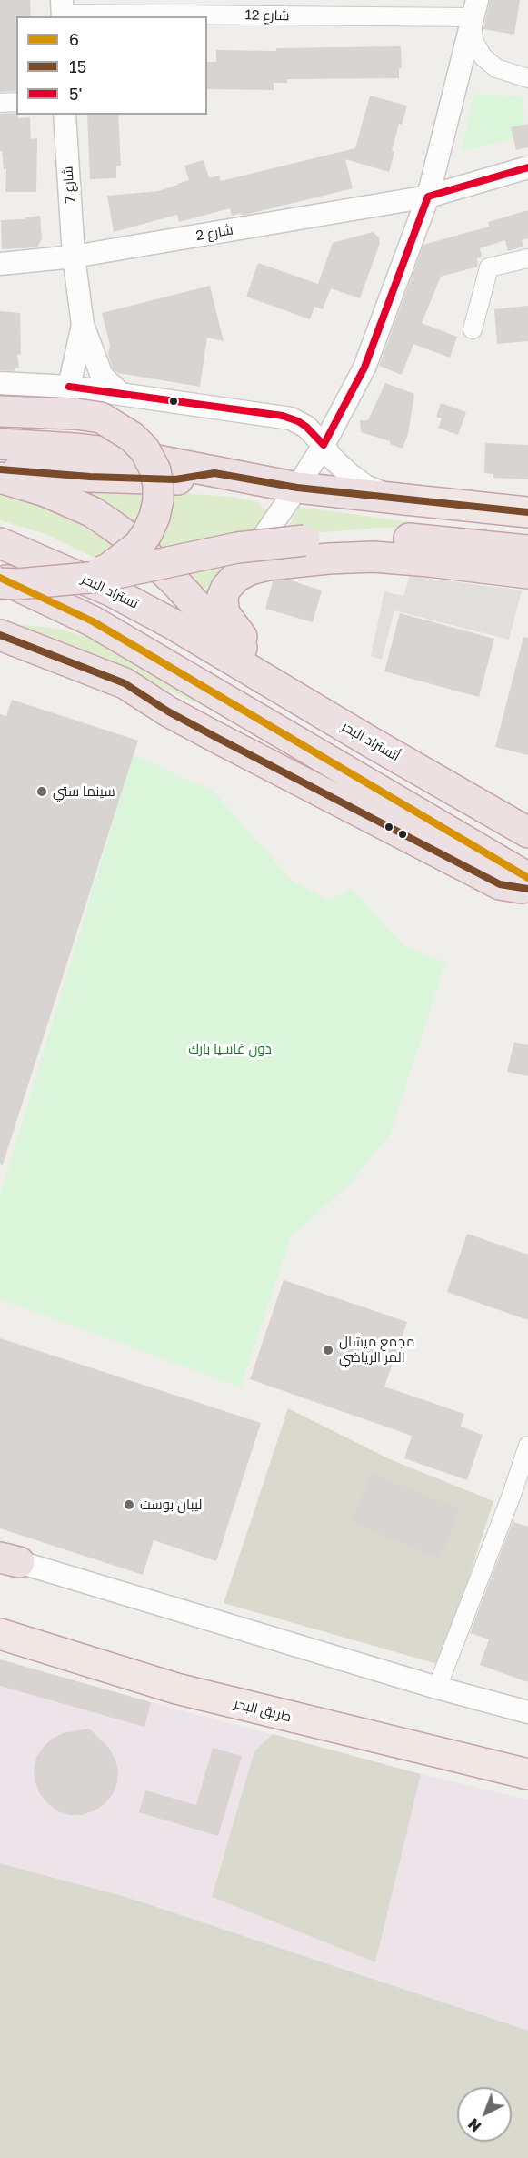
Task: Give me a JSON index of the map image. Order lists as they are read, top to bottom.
{
  "streets": {
    "highway": ["تستراد البحر", "أتستراد البحر", "طريق البحر"],
    "street": ["شارع 12", "شارع 7", "شارع 2"]
  },
  "crossings": [
    ["شارع 7", "شارع 2"],
    ["تستراد البحر", "أتستراد البحر"]
  ],
  "parks": ["دون غاسيا بارك"],
  "places": ["سينما ستي", "مجمع ميشال المر الرياضي", "ليبان بوست"],
  "lines": ["transit line 5'", "transit line 15", "transit line 6"],
  "legend": ["6", "15", "5'"],
  "north": "bottom left"
}
